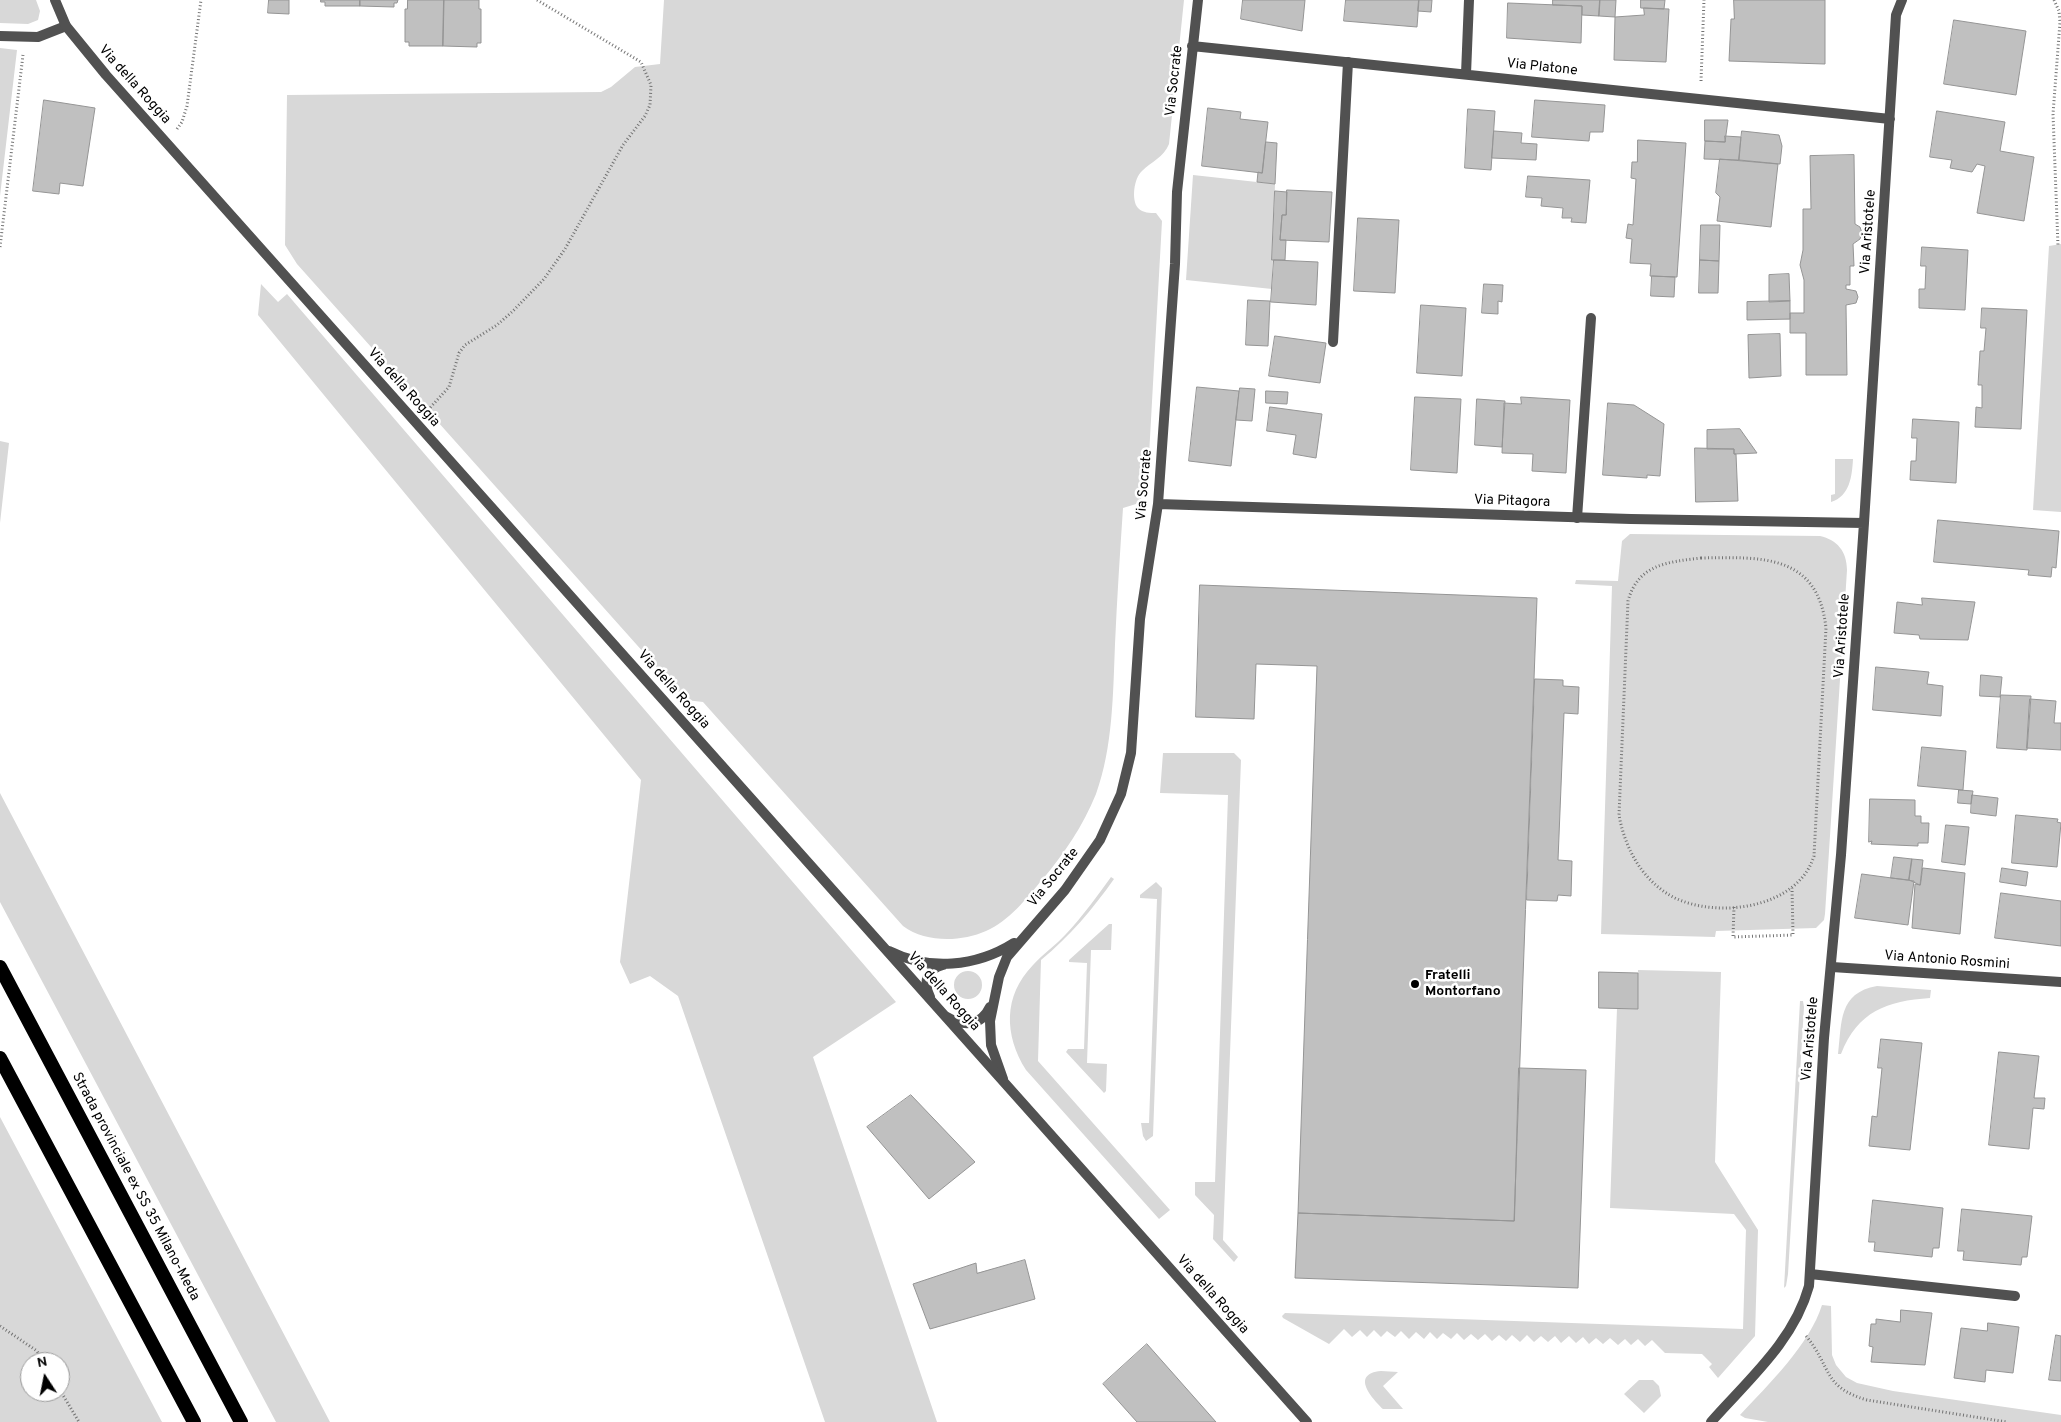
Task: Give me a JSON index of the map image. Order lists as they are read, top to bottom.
{
  "streets": {
    "highway": ["Strada provinciale ex SS 35 Milano-Meda"],
    "street": [
      "Via Platone",
      "Via Socrate",
      "Via della Roggia",
      "Via Aristotele",
      "Via Pitagora",
      "Via Antonio Rosmini"
    ]
  },
  "crossings": [
    ["Via Platone", "Via Socrate"],
    ["Via Platone", "Via Aristotele"],
    ["Via Socrate", "Via della Roggia"],
    ["Via Socrate", "Via Pitagora"],
    ["Via Aristotele", "Via Pitagora"],
    ["Via Aristotele", "Via Antonio Rosmini"]
  ],
  "places": ["Fratelli Montorfano"],
  "north": "top"
}
